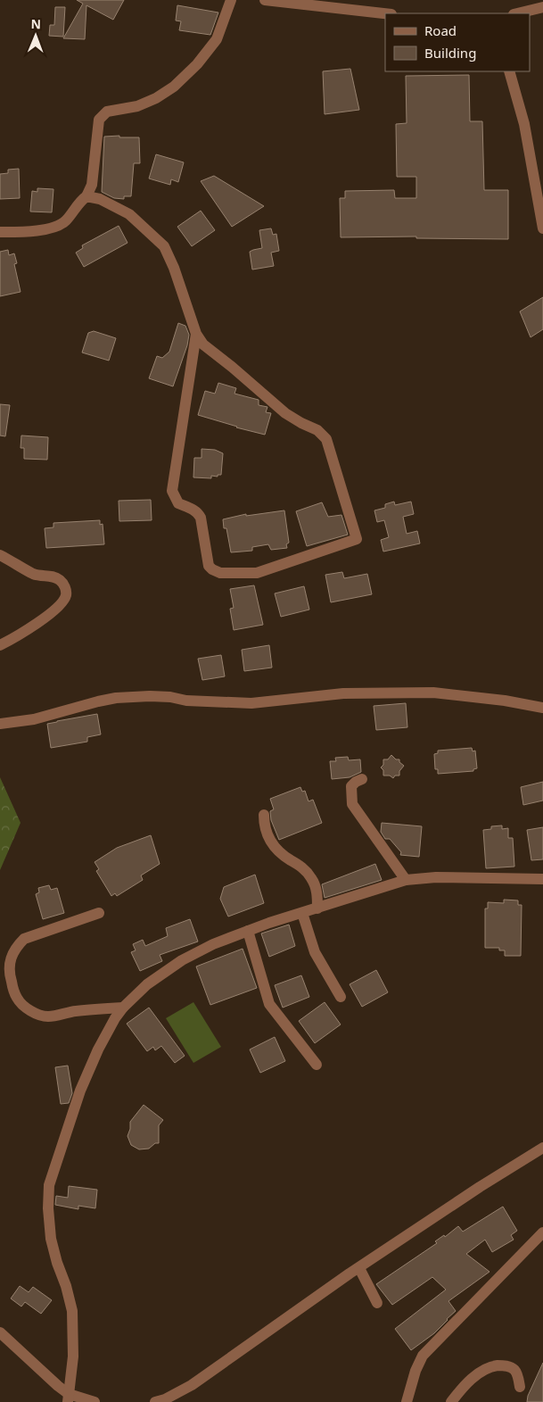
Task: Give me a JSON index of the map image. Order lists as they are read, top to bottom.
{
  "legend": ["Road", "Building"],
  "north": "top"
}
